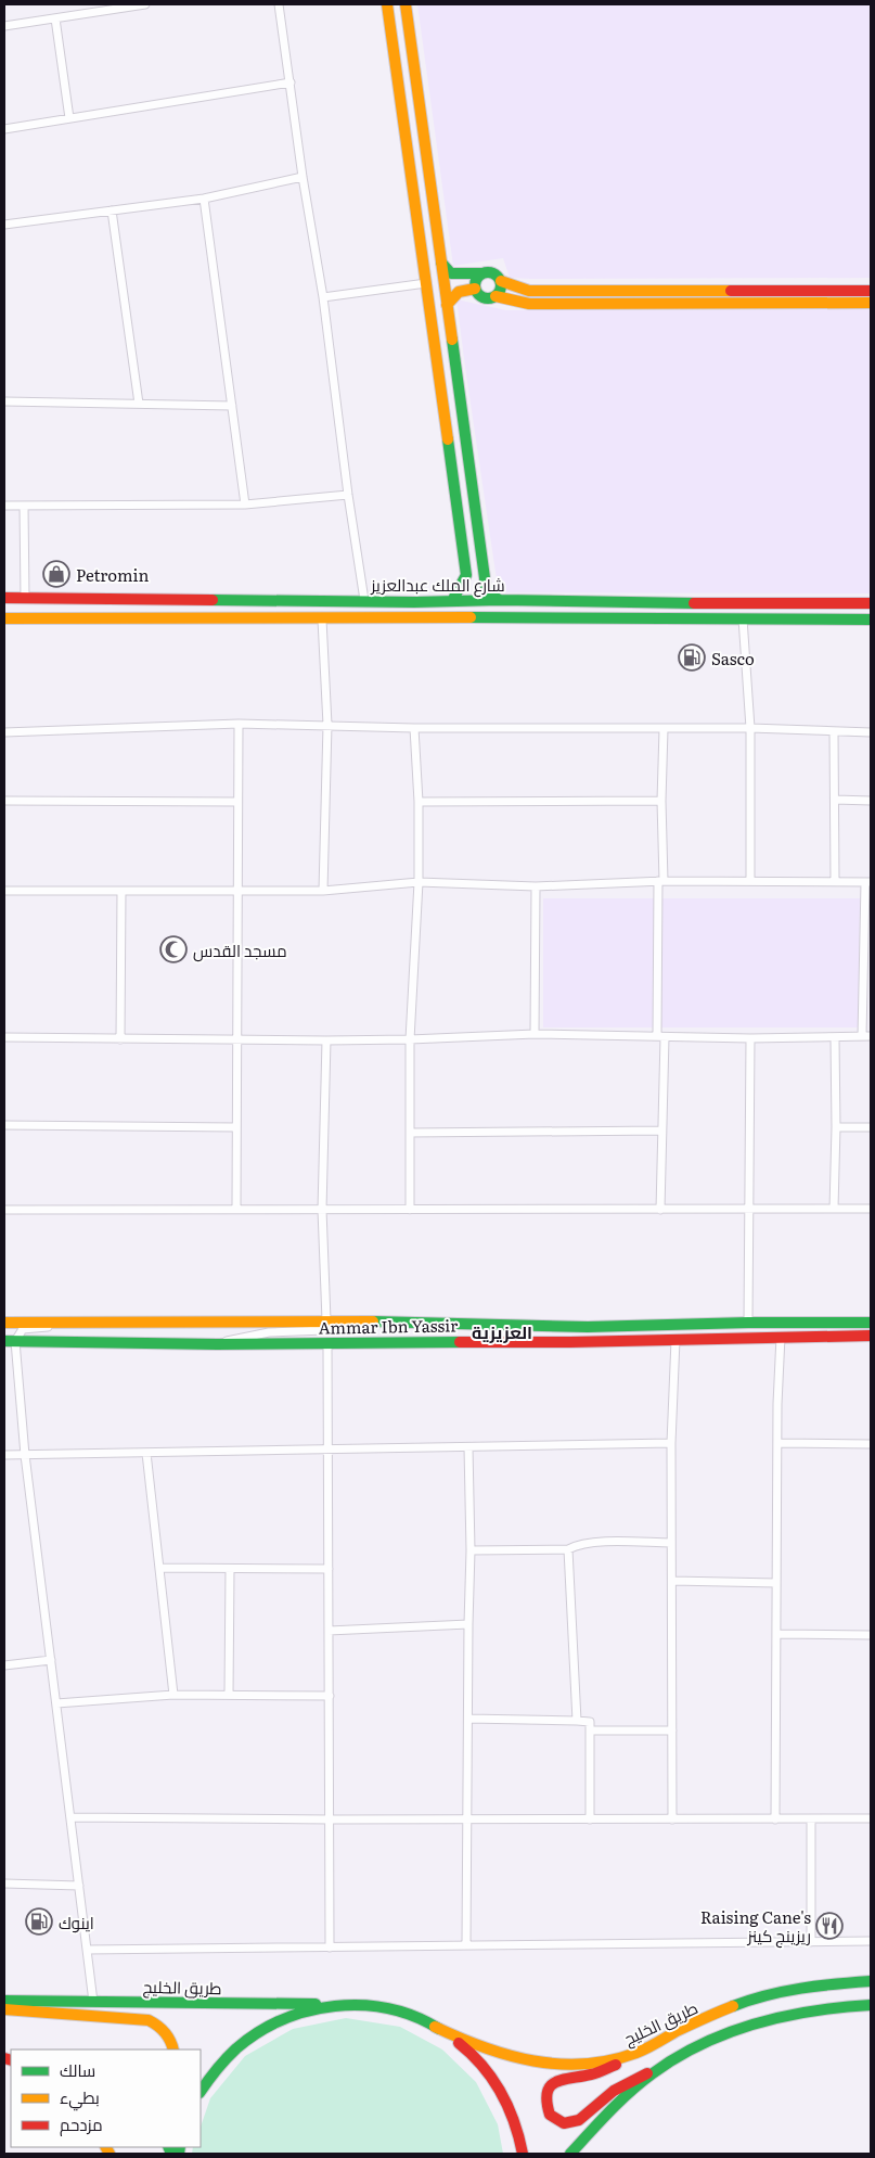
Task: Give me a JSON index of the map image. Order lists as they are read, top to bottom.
{
  "streets": {
    "street": ["شارع الملك عبدالعزيز", "Ammar Ibn Yassir", "طريق الخليج"]
  },
  "districts": ["العزيزية"],
  "places": {
    "shop": ["Petromin"],
    "fuel station": ["Sasco", "اينوك"],
    "mosque": ["مسجد القدس"],
    "restaurant": ["Raising Cane's ريزينج كينز"]
  },
  "legend": ["سالك", "بطيء", "مزدحم"]
}
